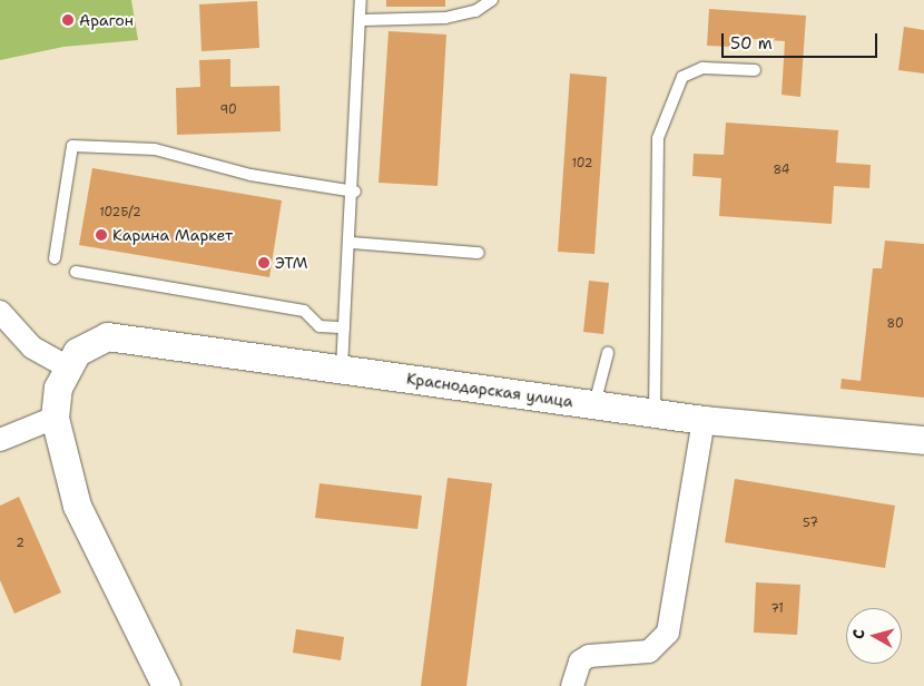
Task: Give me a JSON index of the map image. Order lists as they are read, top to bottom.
{
  "streets": {
    "street": ["Краснодарская улица"]
  },
  "places": ["Арагон", "Карина Маркет", "ЭТМ"],
  "house_numbers": [
    "90",
    "102",
    "84",
    "102Б/2",
    "80",
    "57",
    "2",
    "71"
  ],
  "scale_bar": "50 m",
  "north": "left"
}
